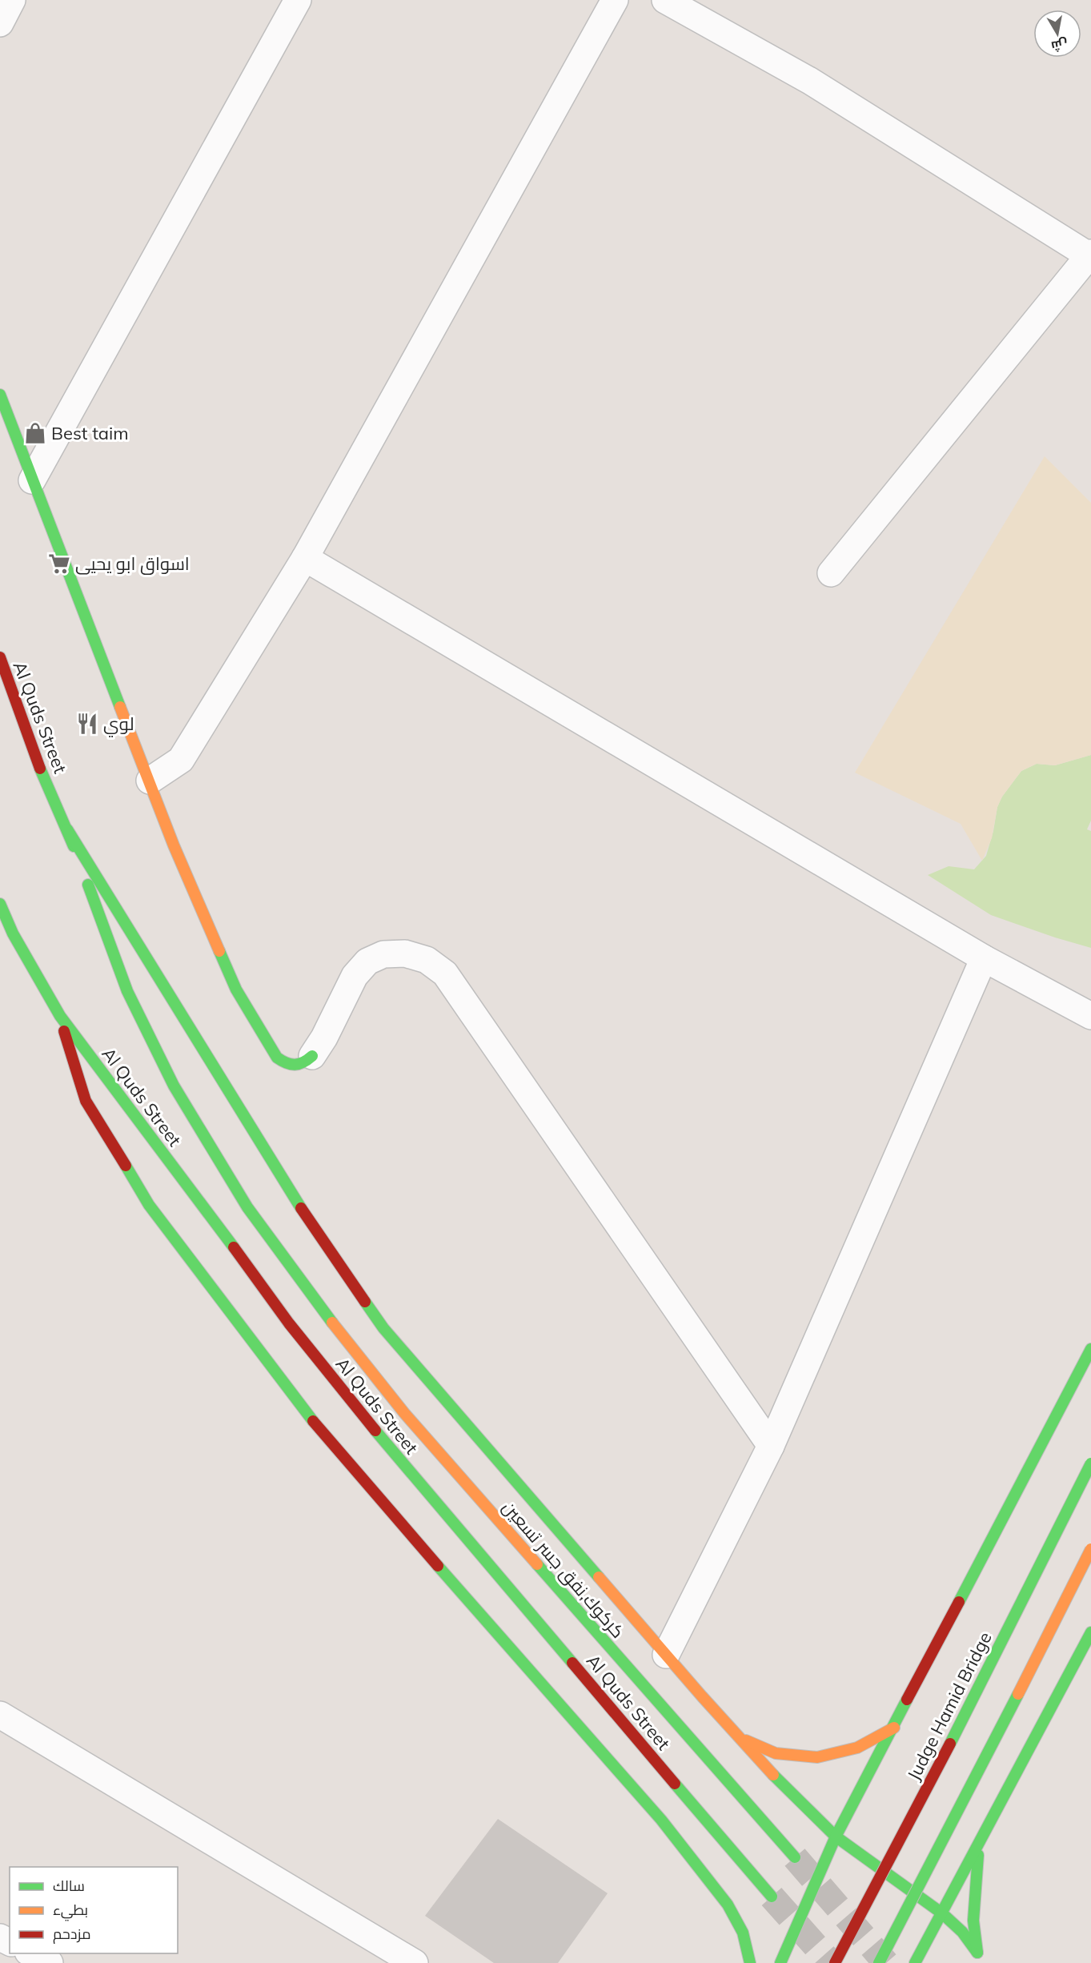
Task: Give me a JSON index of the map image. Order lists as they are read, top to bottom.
{
  "streets": {
    "main road": ["Al Quds Street", "كركوك,نفق جسر تسعين", "Judge Hamid Bridge"]
  },
  "crossings": [
    ["Al Quds Street", "كركوك,نفق جسر تسعين"]
  ],
  "places": {
    "shop": ["Best taim"],
    "supermarket": ["اسواق ابو يحيى"],
    "restaurant": ["لوي"]
  },
  "legend": ["سالك", "بطيء", "مزدحم"],
  "north": "bottom"
}
